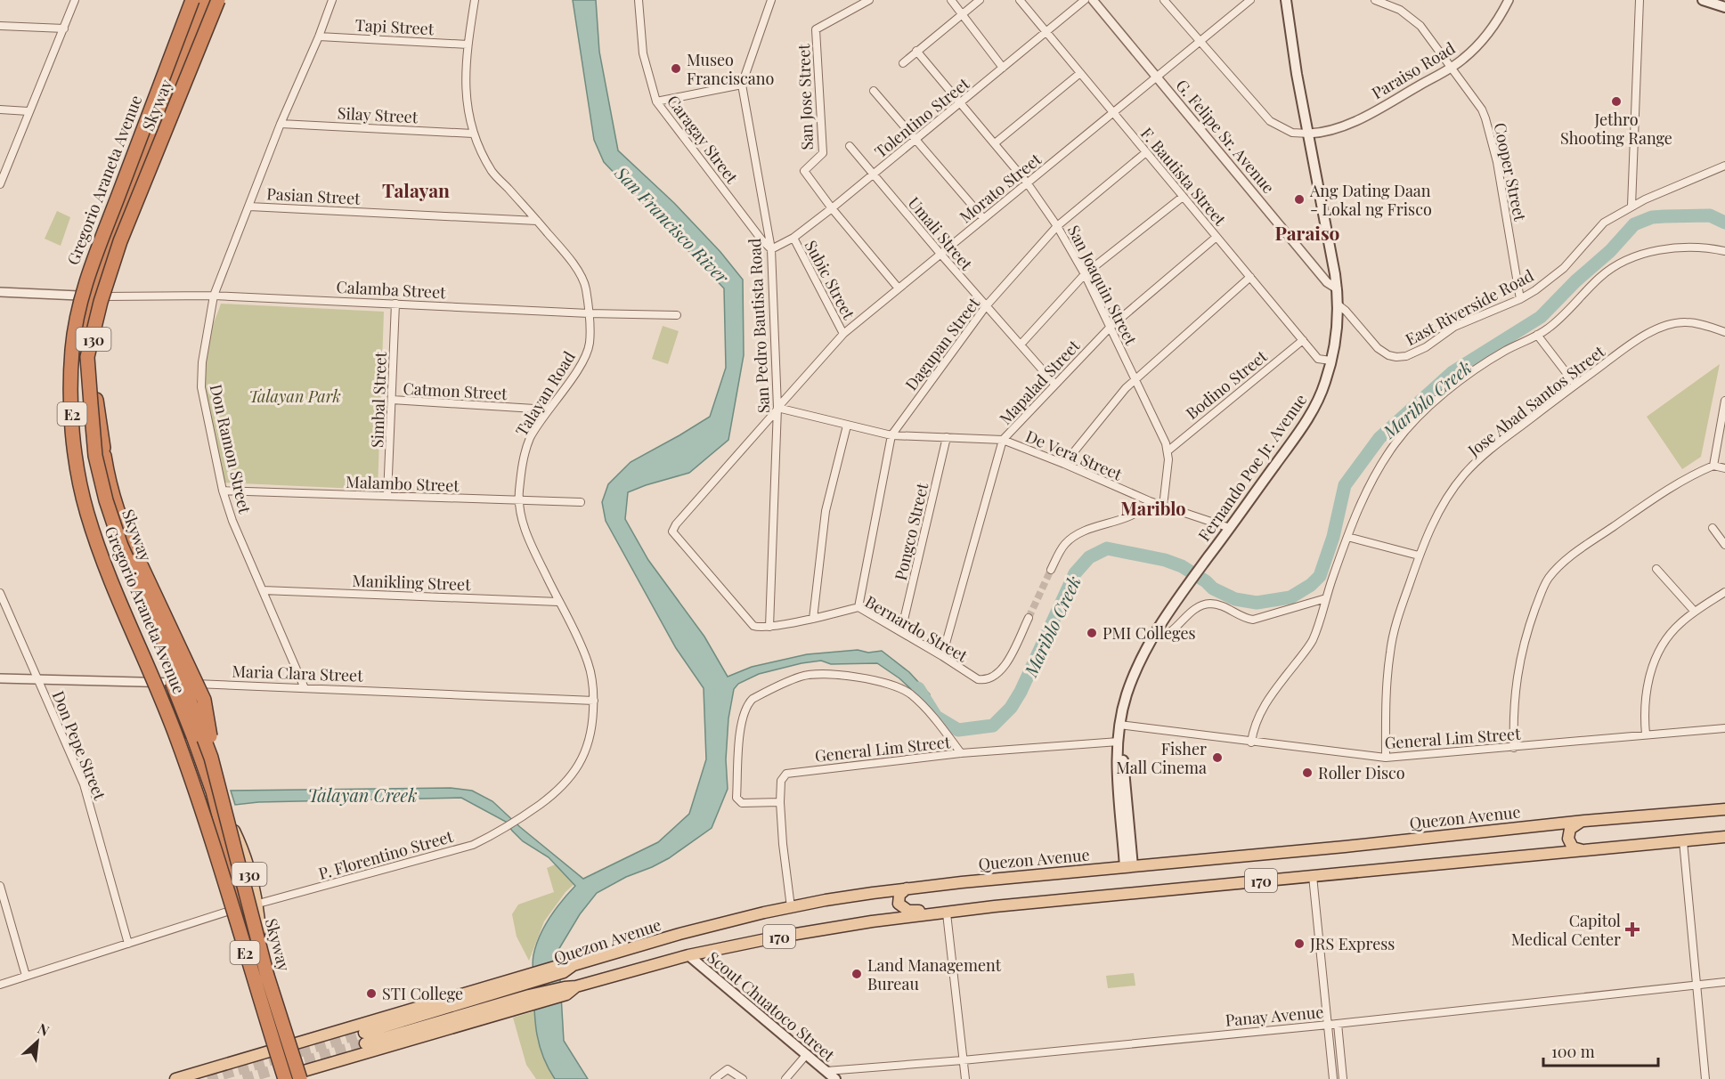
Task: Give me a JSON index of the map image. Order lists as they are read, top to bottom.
{
  "streets": {
    "highway": ["Skyway", "E2"],
    "main road": [
      "Gregorio Araneta Avenue",
      "130",
      "Fernando Poe Jr. Avenue",
      "Quezon Avenue",
      "170",
      "Scout Chuatoco Street"
    ],
    "street": [
      "Tapi Street",
      "Paraiso Road",
      "San Jose Street",
      "Silay Street",
      "Tolentino Street",
      "G. Felipe Sr. Avenue",
      "Caragay Street",
      "Cooper Street",
      "F. Bautista Street",
      "Morato Street",
      "Pasian Street",
      "Umali Street",
      "Subic Street",
      "San Joaquin Street",
      "Calamba Street",
      "East Riverside Road",
      "San Pedro Bautista Road",
      "Dagupan Street",
      "Mapalad Street",
      "Bodino Street",
      "Catmon Street",
      "Talayan Road",
      "Simbal Street",
      "Jose Abad Santos Street",
      "Don Ramon Street",
      "De Vera Street",
      "Malambo Street",
      "Pongco Street",
      "Manikling Street",
      "Bernardo Street",
      "Maria Clara Street",
      "General Lim Street",
      "Don Pepe Street",
      "P. Florentino Street",
      "Panay Avenue"
    ]
  },
  "crossings": [
    ["Tapi Street", "Talayan Road"],
    ["Tapi Street", "Don Ramon Street"],
    ["Paraiso Road", "Cooper Street"],
    ["Paraiso Road", "Fernando Poe Jr. Avenue"],
    ["San Jose Street", "Tolentino Street"],
    ["Skyway", "Gregorio Araneta Avenue"],
    ["Silay Street", "Talayan Road"],
    ["Silay Street", "Don Ramon Street"],
    ["Tolentino Street", "Caragay Street"],
    ["Tolentino Street", "F. Bautista Street"],
    ["Tolentino Street", "Umali Street"],
    ["Tolentino Street", "Subic Street"],
    ["Tolentino Street", "San Joaquin Street"],
    ["Tolentino Street", "San Pedro Bautista Road"],
    ["G. Felipe Sr. Avenue", "Morato Street"],
    ["G. Felipe Sr. Avenue", "Fernando Poe Jr. Avenue"],
    ["Caragay Street", "San Pedro Bautista Road"],
    ["Cooper Street", "East Riverside Road"],
    ["F. Bautista Street", "Morato Street"],
    ["F. Bautista Street", "Dagupan Street"],
    ["F. Bautista Street", "Mapalad Street"],
    ["F. Bautista Street", "Bodino Street"],
    ["F. Bautista Street", "Fernando Poe Jr. Avenue"],
    ["Gregorio Araneta Avenue", "Calamba Street"],
    ["Gregorio Araneta Avenue", "Maria Clara Street"],
    ["Gregorio Araneta Avenue", "P. Florentino Street"],
    ["Morato Street", "Umali Street"],
    ["Morato Street", "Subic Street"],
    ["Morato Street", "San Joaquin Street"],
    ["Morato Street", "San Pedro Bautista Road"],
    ["Morato Street", "De Vera Street"],
    ["Morato Street", "Bernardo Street"],
    ["Pasian Street", "Talayan Road"],
    ["Pasian Street", "Don Ramon Street"],
    ["Umali Street", "Dagupan Street"],
    ["Umali Street", "Mapalad Street"],
    ["San Joaquin Street", "Dagupan Street"],
    ["San Joaquin Street", "Mapalad Street"],
    ["San Joaquin Street", "Bodino Street"],
    ["San Joaquin Street", "De Vera Street"],
    ["Calamba Street", "Talayan Road"],
    ["Calamba Street", "Simbal Street"],
    ["Calamba Street", "Don Ramon Street"],
    ["East Riverside Road", "Fernando Poe Jr. Avenue"],
    ["San Pedro Bautista Road", "De Vera Street"],
    ["San Pedro Bautista Road", "Bernardo Street"],
    ["Dagupan Street", "De Vera Street"],
    ["Dagupan Street", "Bernardo Street"],
    ["Mapalad Street", "De Vera Street"],
    ["Mapalad Street", "Bernardo Street"],
    ["Catmon Street", "Talayan Road"],
    ["Catmon Street", "Simbal Street"],
    ["Talayan Road", "Malambo Street"],
    ["Talayan Road", "Manikling Street"],
    ["Talayan Road", "Maria Clara Street"],
    ["Talayan Road", "P. Florentino Street"],
    ["Simbal Street", "Malambo Street"],
    ["Jose Abad Santos Street", "General Lim Street"],
    ["Don Ramon Street", "Malambo Street"],
    ["Don Ramon Street", "Manikling Street"],
    ["Don Ramon Street", "Maria Clara Street"],
    ["De Vera Street", "Fernando Poe Jr. Avenue"],
    ["De Vera Street", "Pongco Street"],
    ["Fernando Poe Jr. Avenue", "General Lim Street"],
    ["Fernando Poe Jr. Avenue", "Quezon Avenue"],
    ["Pongco Street", "Bernardo Street"],
    ["Maria Clara Street", "Don Pepe Street"],
    ["General Lim Street", "Quezon Avenue"],
    ["170", "Scout Chuatoco Street"],
    ["Scout Chuatoco Street", "Panay Avenue"]
  ],
  "districts": ["Talayan", "Paraiso", "Mariblo"],
  "water": ["San Francisco River", "Mariblo Creek", "Talayan Creek"],
  "parks": ["Talayan Park"],
  "places": {
    "other": [
      "Museo Franciscano",
      "Jethro Shooting Range",
      "Ang Dating Daan - Lokal ng Frisco",
      "PMI Colleges",
      "Fisher Mall Cinema",
      "Roller Disco",
      "JRS Express",
      "Land Management Bureau",
      "STI College"
    ],
    "health": ["Capitol Medical Center"]
  },
  "scale_bar": "100 m",
  "north": "top right"
}
